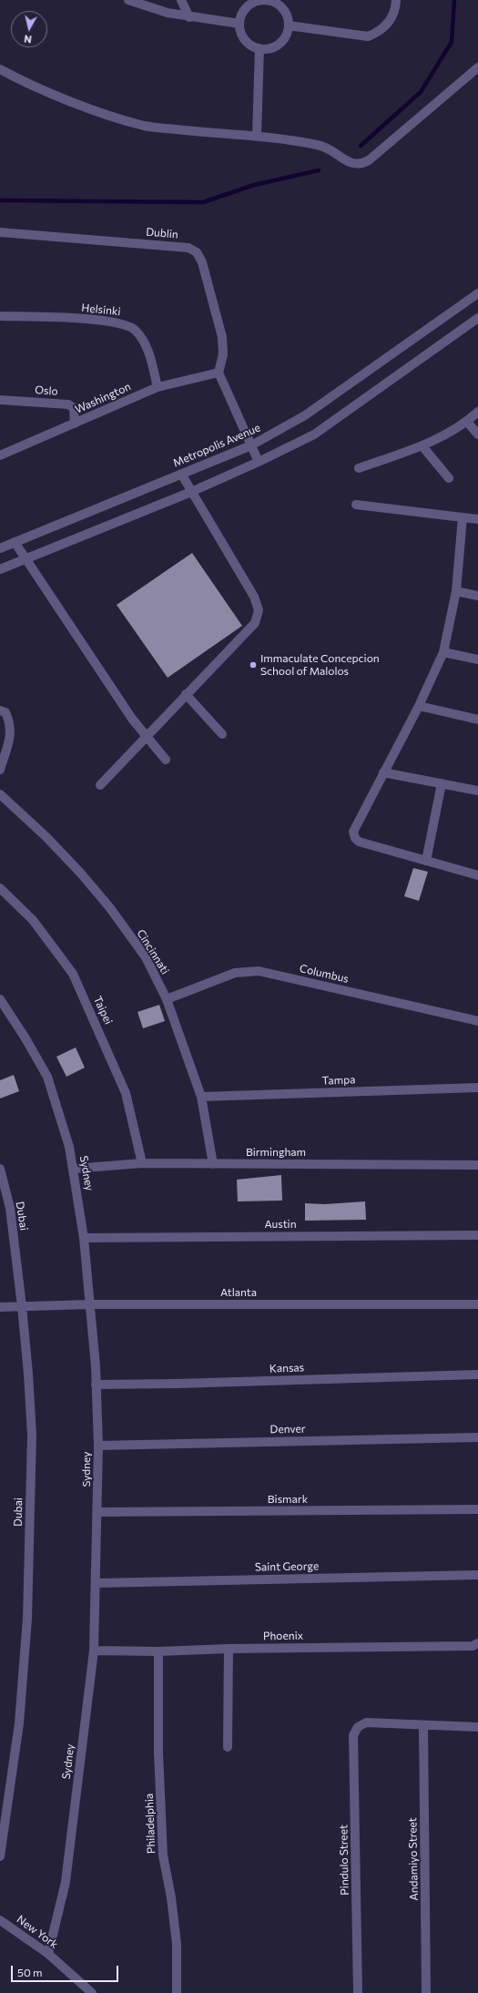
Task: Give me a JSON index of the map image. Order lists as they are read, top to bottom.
{
  "streets": {
    "street": [
      "Dublin",
      "Helsinki",
      "Oslo",
      "Washington",
      "Metropolis Avenue",
      "Cincinnati",
      "Columbus",
      "Taipei",
      "Tampa",
      "Birmingham",
      "Sydney",
      "Dubai",
      "Austin",
      "Atlanta",
      "Kansas",
      "Denver",
      "Bismark",
      "Saint George",
      "Phoenix",
      "Philadelphia",
      "Andamiyo Street",
      "Pindulo Street",
      "New York"
    ]
  },
  "crossings": [
    ["Dublin", "Washington"],
    ["Helsinki", "Washington"],
    ["Oslo", "Washington"],
    ["Cincinnati", "Columbus"],
    ["Cincinnati", "Tampa"],
    ["Cincinnati", "Birmingham"],
    ["Taipei", "Birmingham"],
    ["Birmingham", "Sydney"],
    ["Sydney", "Austin"],
    ["Sydney", "Atlanta"],
    ["Sydney", "Kansas"],
    ["Sydney", "Denver"],
    ["Sydney", "Bismark"],
    ["Sydney", "Saint George"],
    ["Sydney", "Phoenix"],
    ["Sydney", "New York"],
    ["Dubai", "Atlanta"],
    ["Phoenix", "Philadelphia"],
    ["Andamiyo Street", "Pindulo Street"]
  ],
  "places": ["Immaculate Concepcion School of Malolos"],
  "scale_bar": "50 m",
  "north": "bottom"
}
